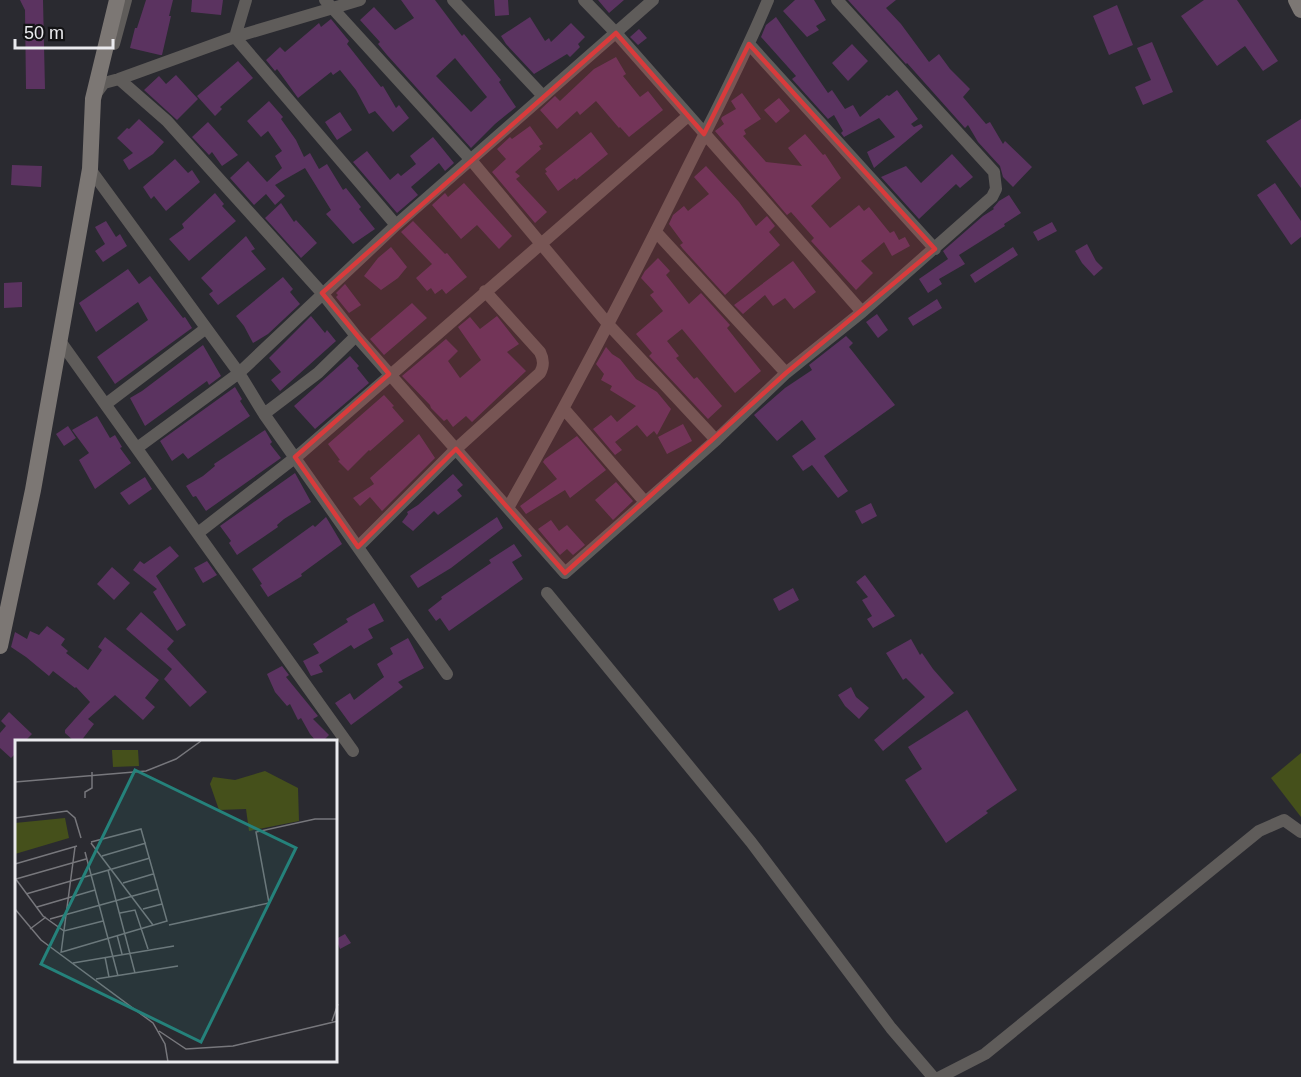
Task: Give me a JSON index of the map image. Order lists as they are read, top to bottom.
{
  "scale_bar": "50 m"
}
